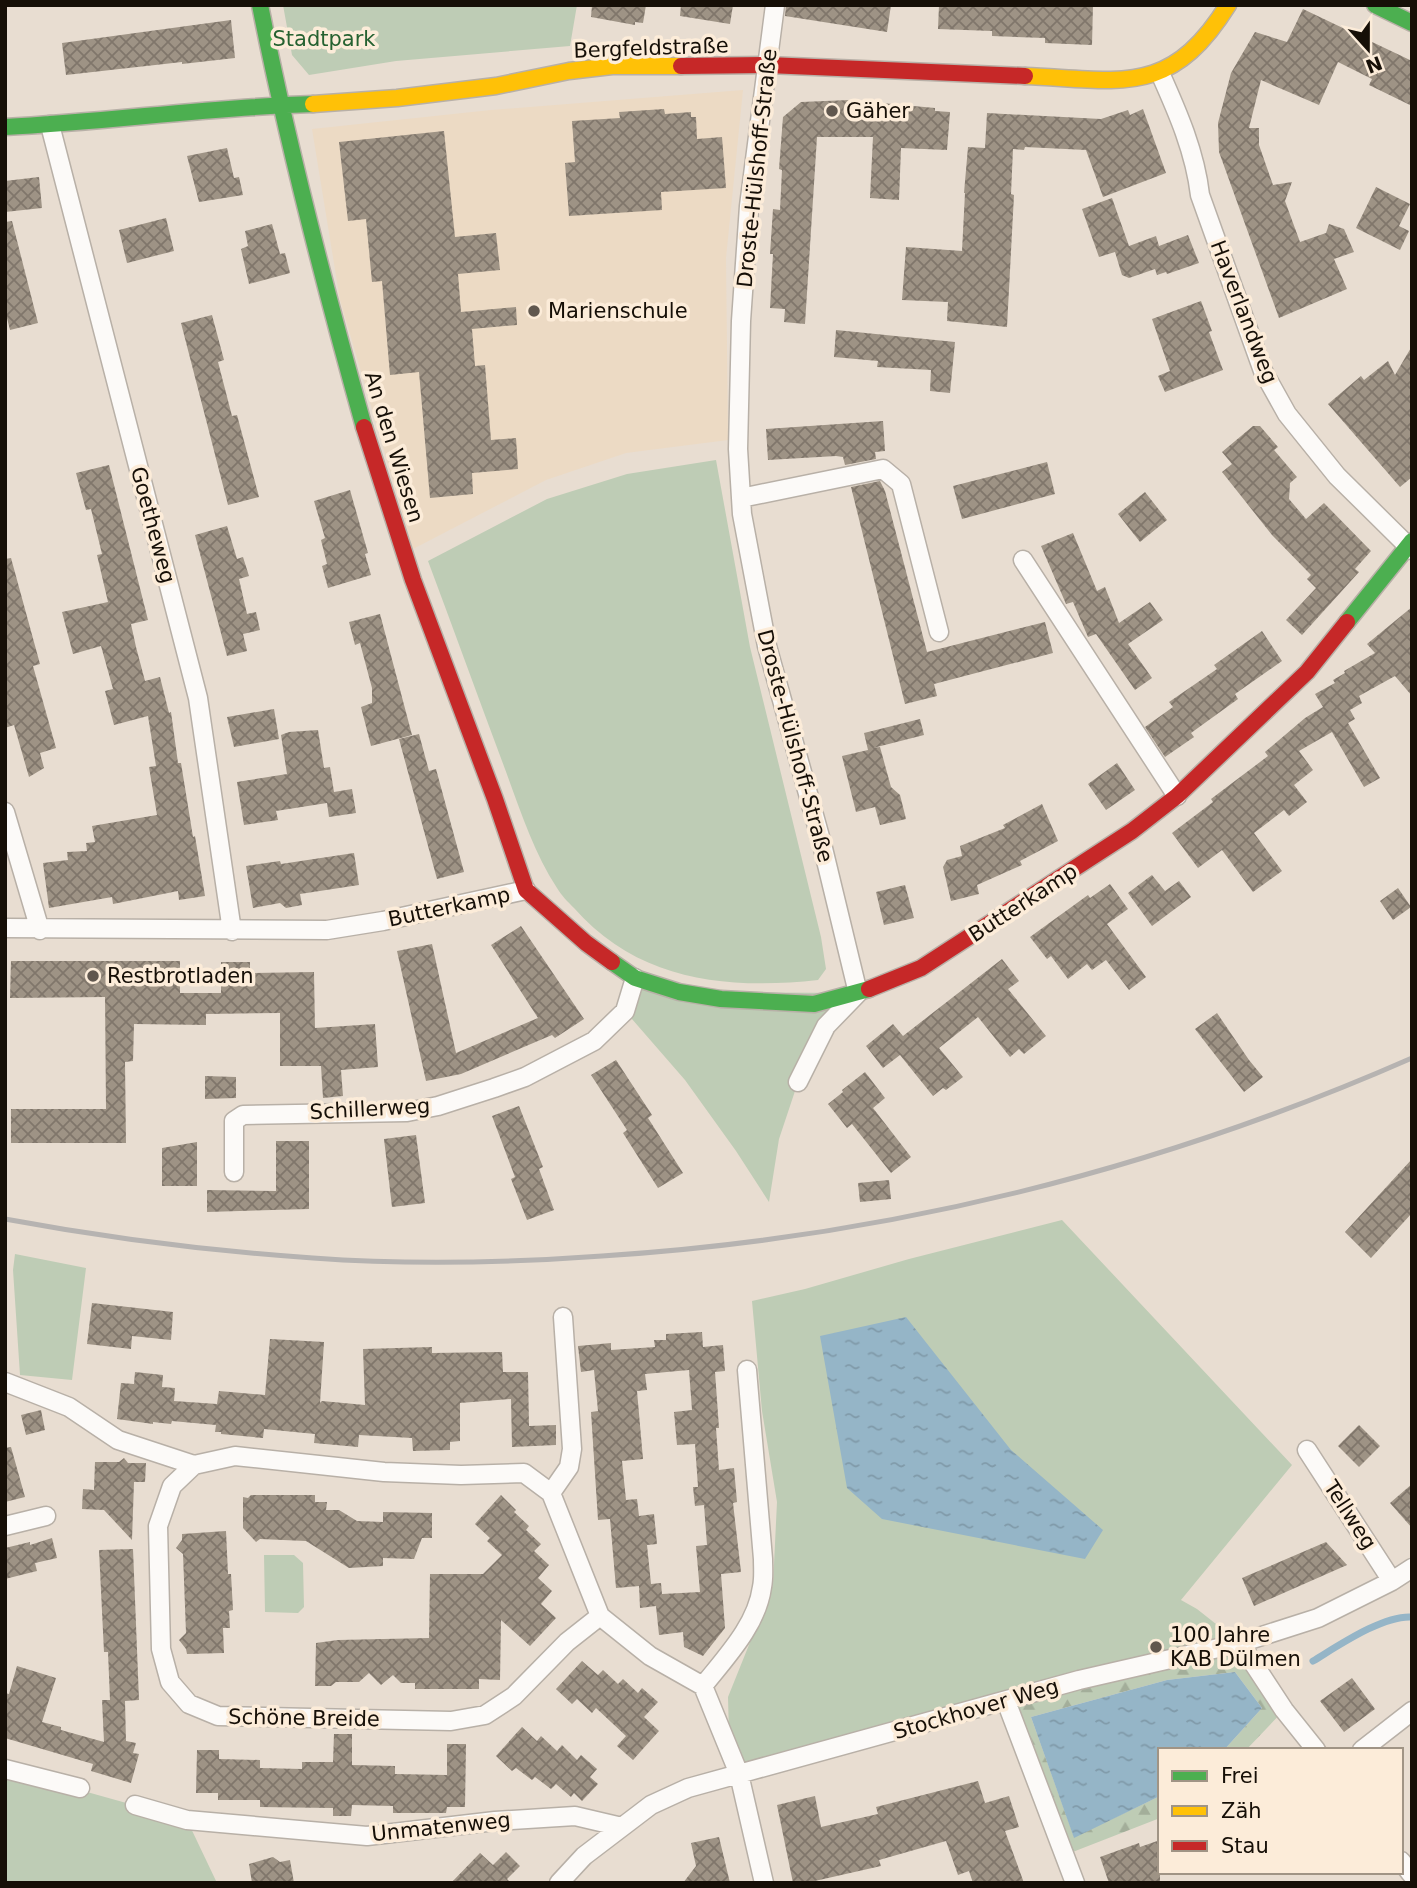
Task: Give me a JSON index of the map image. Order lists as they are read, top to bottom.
{
  "streets": {
    "street": [
      "Bergfeldstraße",
      "Droste-Hülshoff-Straße",
      "Haverlandweg",
      "An den Wiesen",
      "Goetheweg",
      "Butterkamp",
      "Schillerweg",
      "Tellweg",
      "Stockhover Weg",
      "Schöne Breide",
      "Unmatenweg"
    ]
  },
  "crossings": [
    ["Bergfeldstraße", "Droste-Hülshoff-Straße"],
    ["Bergfeldstraße", "Haverlandweg"],
    ["Bergfeldstraße", "An den Wiesen"],
    ["Bergfeldstraße", "Goetheweg"],
    ["Droste-Hülshoff-Straße", "Butterkamp"],
    ["Haverlandweg", "Butterkamp"],
    ["An den Wiesen", "Butterkamp"],
    ["Goetheweg", "Butterkamp"],
    ["Butterkamp", "Schillerweg"],
    ["Tellweg", "Stockhover Weg"],
    ["Stockhover Weg", "Unmatenweg"]
  ],
  "parks": ["Stadtpark"],
  "places": [
    "Gäher",
    "Marienschule",
    "Restbrotladen",
    "100 Jahre KAB Dülmen"
  ],
  "legend": ["Frei", "Zäh", "Stau"],
  "north": "bottom"
}
